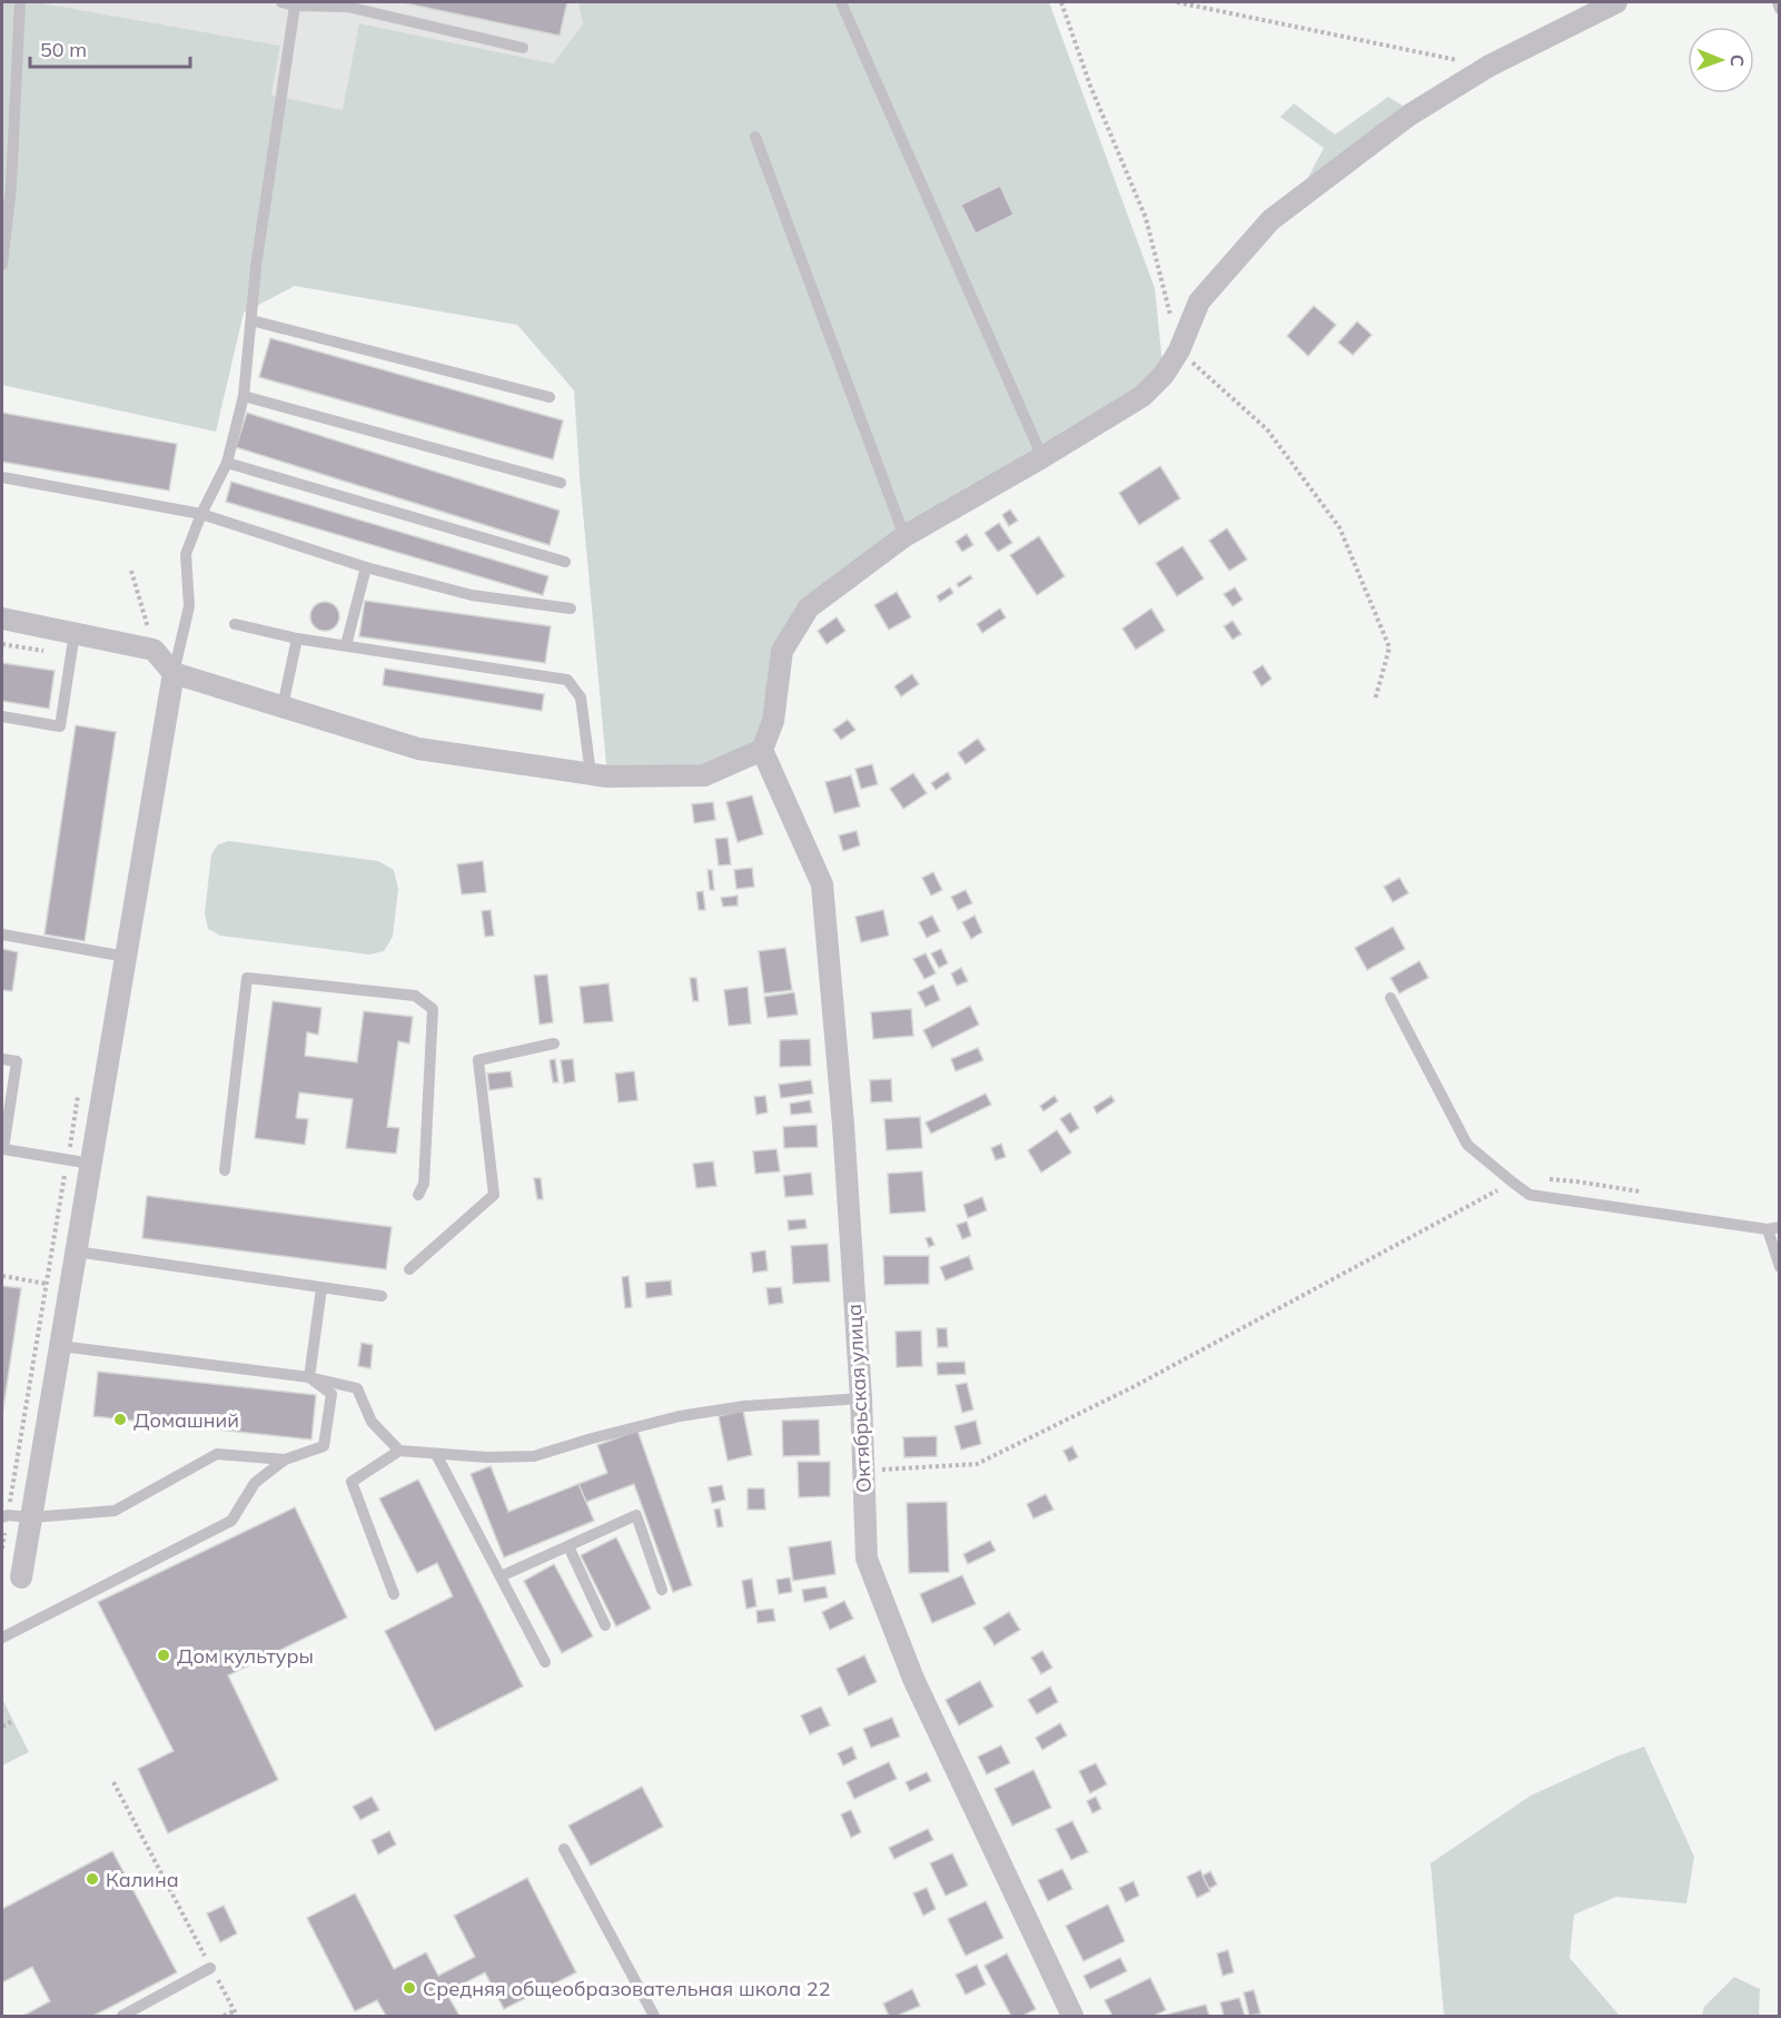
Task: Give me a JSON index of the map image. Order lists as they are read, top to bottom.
{
  "streets": {
    "street": ["Октябрьская улица"]
  },
  "places": [
    "Домашний",
    "Дом культуры",
    "Калина",
    "Средняя общеобразовательная школа 22"
  ],
  "scale_bar": "50 m",
  "north": "right"
}
